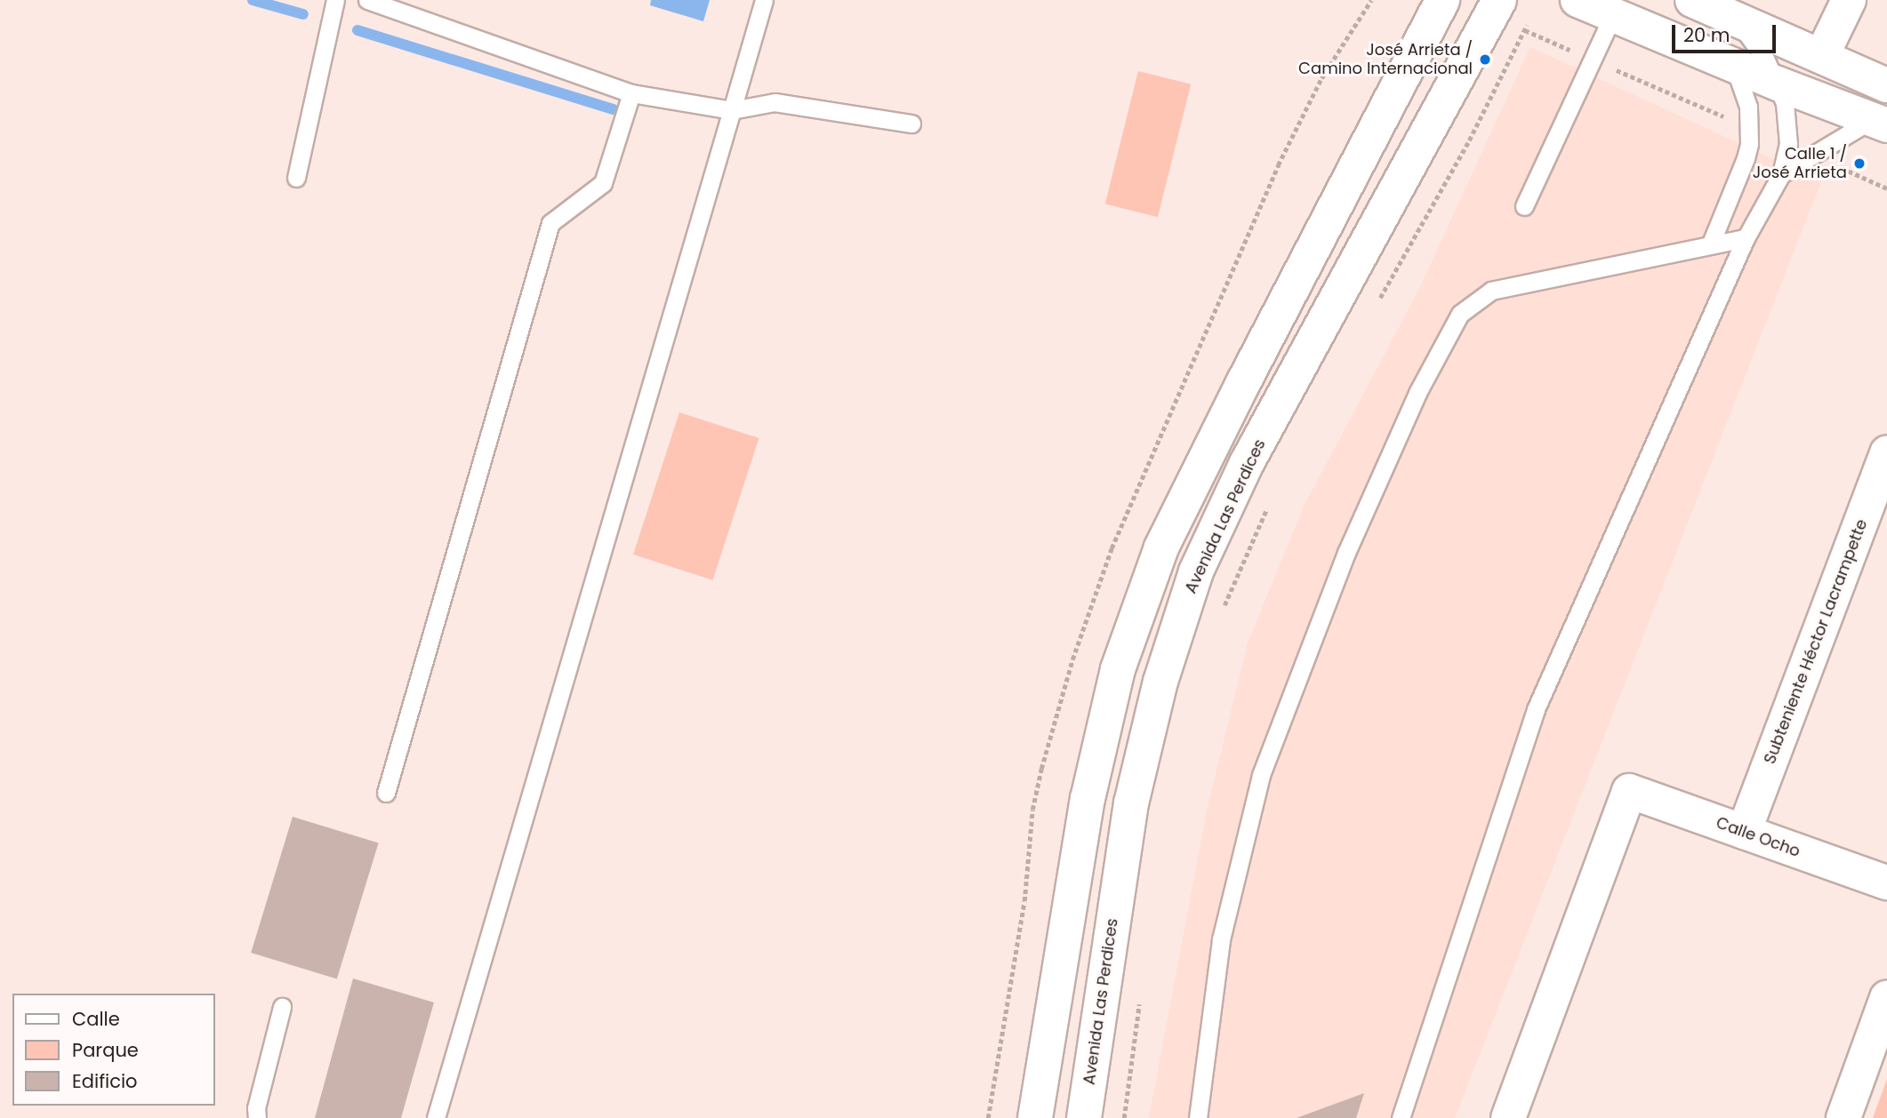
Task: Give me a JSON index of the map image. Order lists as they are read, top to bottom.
{
  "streets": {
    "main road": ["Avenida Las Perdices", "Subteniente Héctor Lacrampette", "Calle Ocho"]
  },
  "crossings": [
    ["Subteniente Héctor Lacrampette", "Calle Ocho"]
  ],
  "places": ["José Arrieta / Camino Internacional", "Calle 1 / José Arrieta"],
  "legend": ["Calle", "Parque", "Edificio"],
  "scale_bar": "20 m"
}
